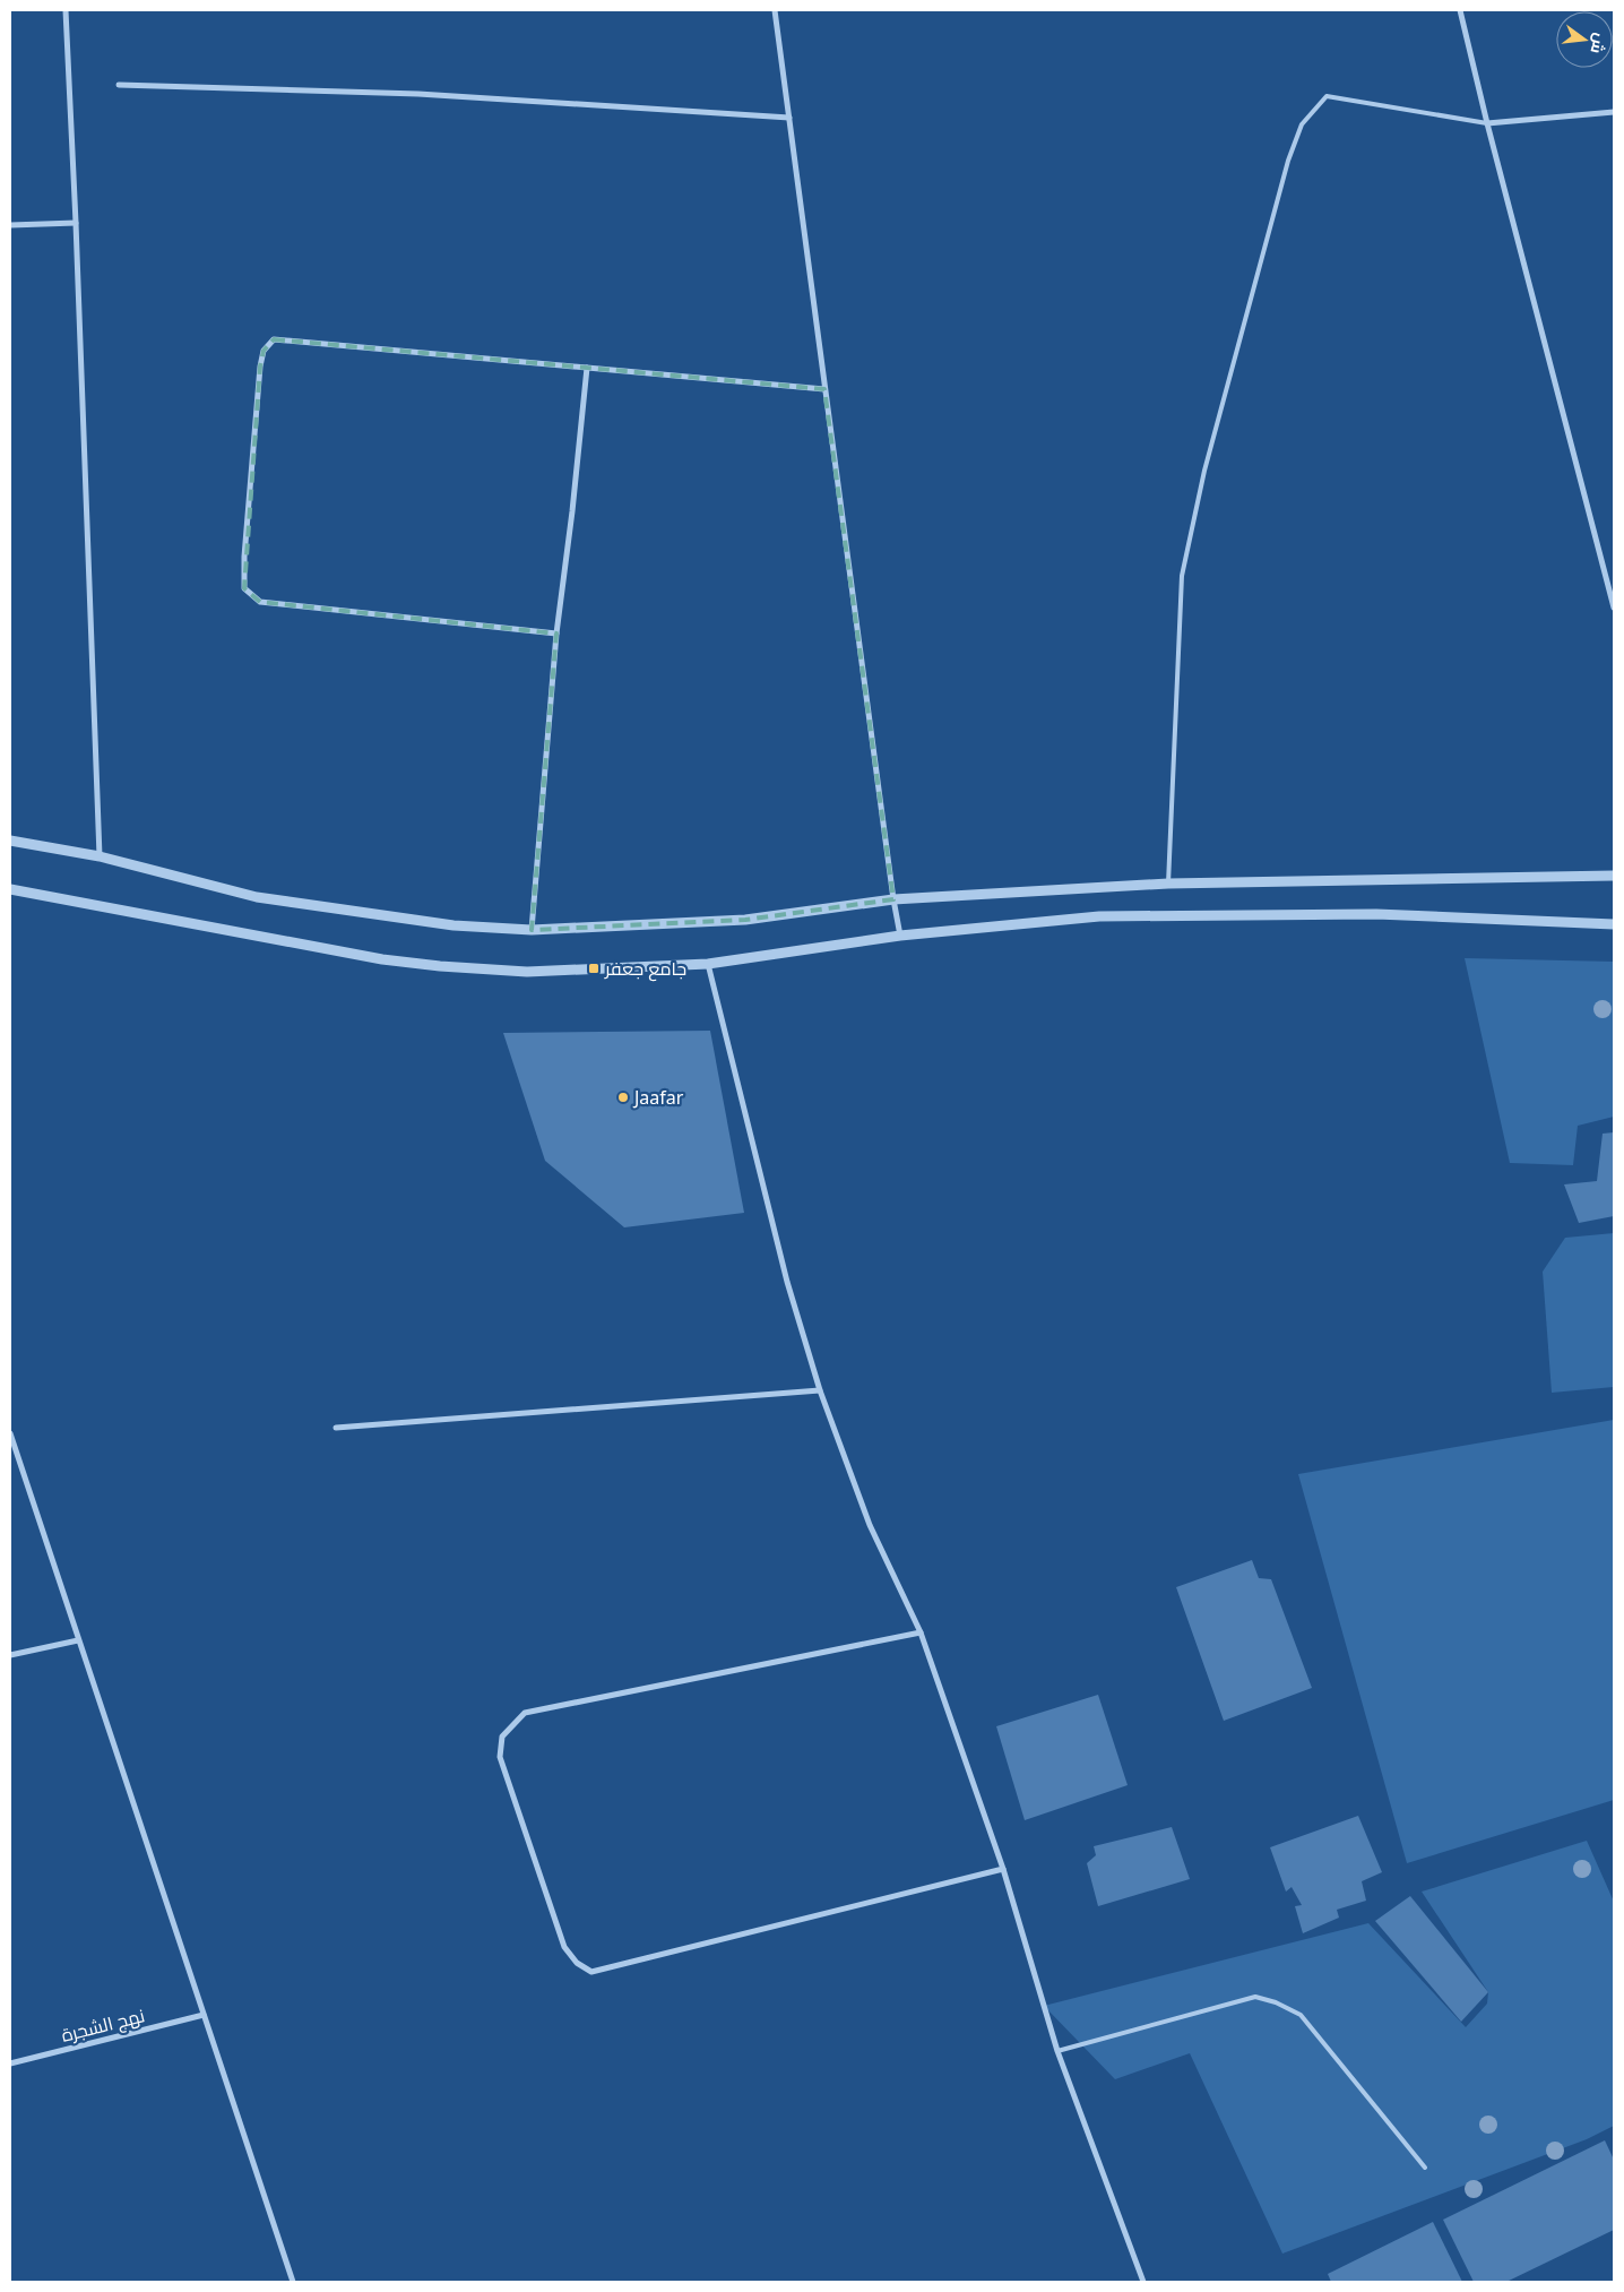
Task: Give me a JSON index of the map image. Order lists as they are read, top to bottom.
{
  "streets": {
    "street": ["نهج الشجرة"]
  },
  "places": {
    "transit": ["جامع جعفر"],
    "other": ["Jaafar"]
  },
  "north": "right"
}
